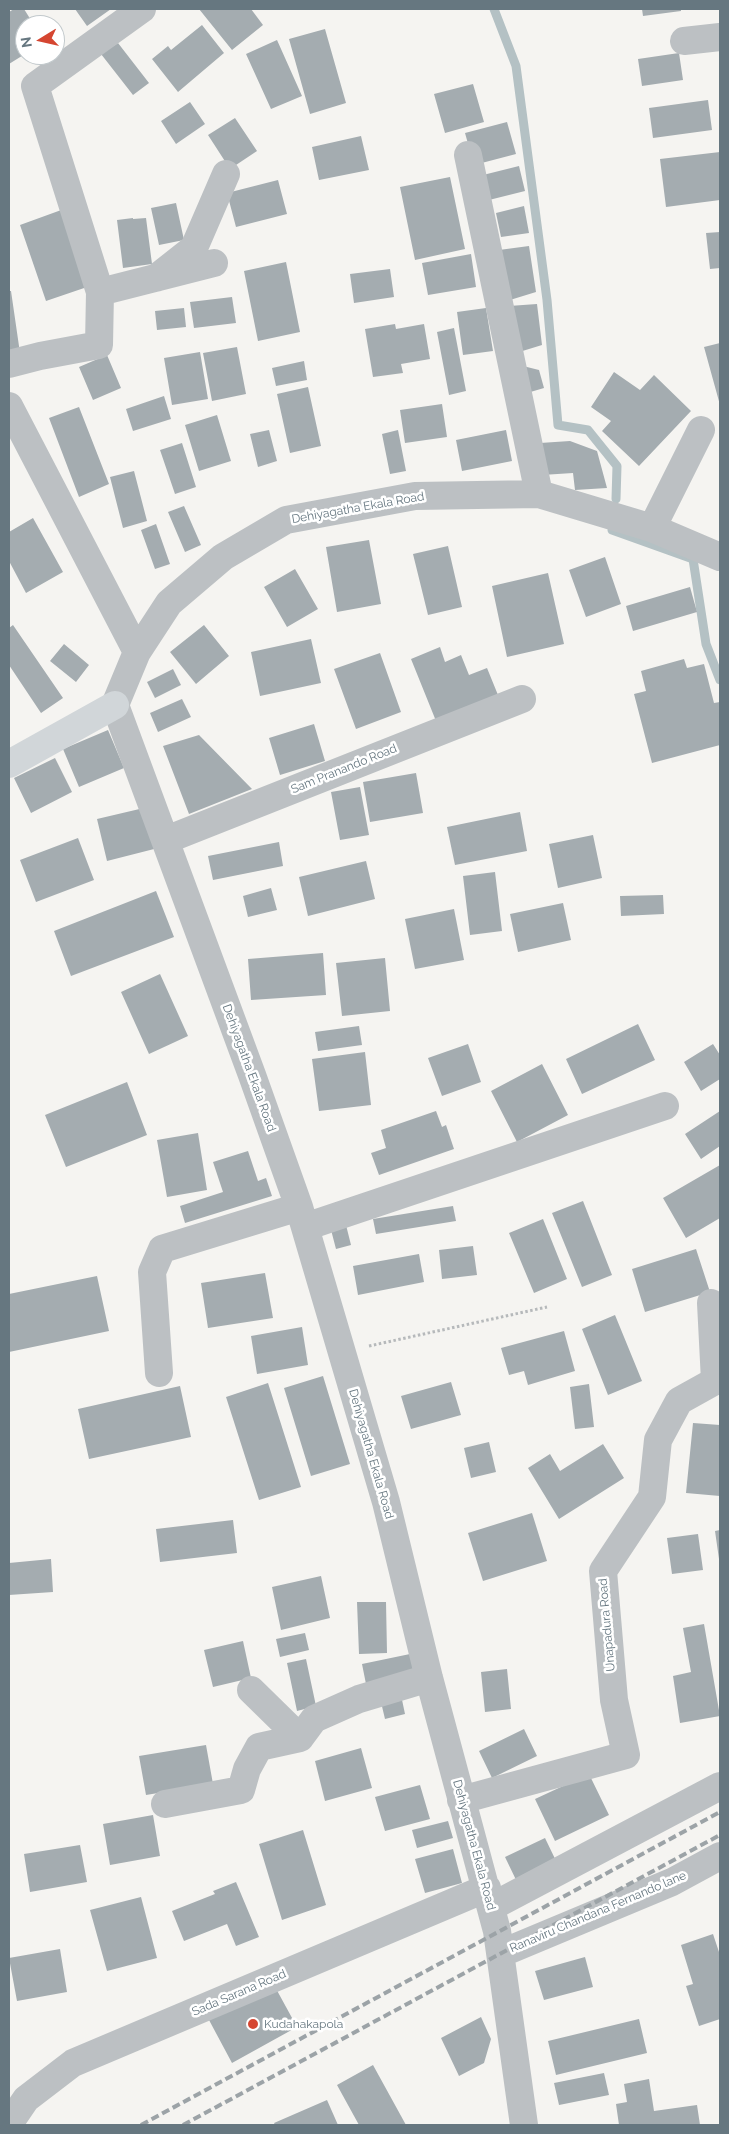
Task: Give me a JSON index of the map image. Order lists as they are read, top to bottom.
{
  "streets": {
    "street": [
      "Dehiyagatha Ekala Road",
      "Sam Pranando Road",
      "Unapadura Road",
      "Ranaviru Chandana Fernando lane",
      "Sada Sarana Road"
    ]
  },
  "crossings": [
    ["Dehiyagatha Ekala Road", "Sam Pranando Road"],
    ["Dehiyagatha Ekala Road", "Unapadura Road"],
    ["Dehiyagatha Ekala Road", "Ranaviru Chandana Fernando lane"],
    ["Dehiyagatha Ekala Road", "Sada Sarana Road"]
  ],
  "places": ["Kudahakapola"],
  "north": "left"
}
